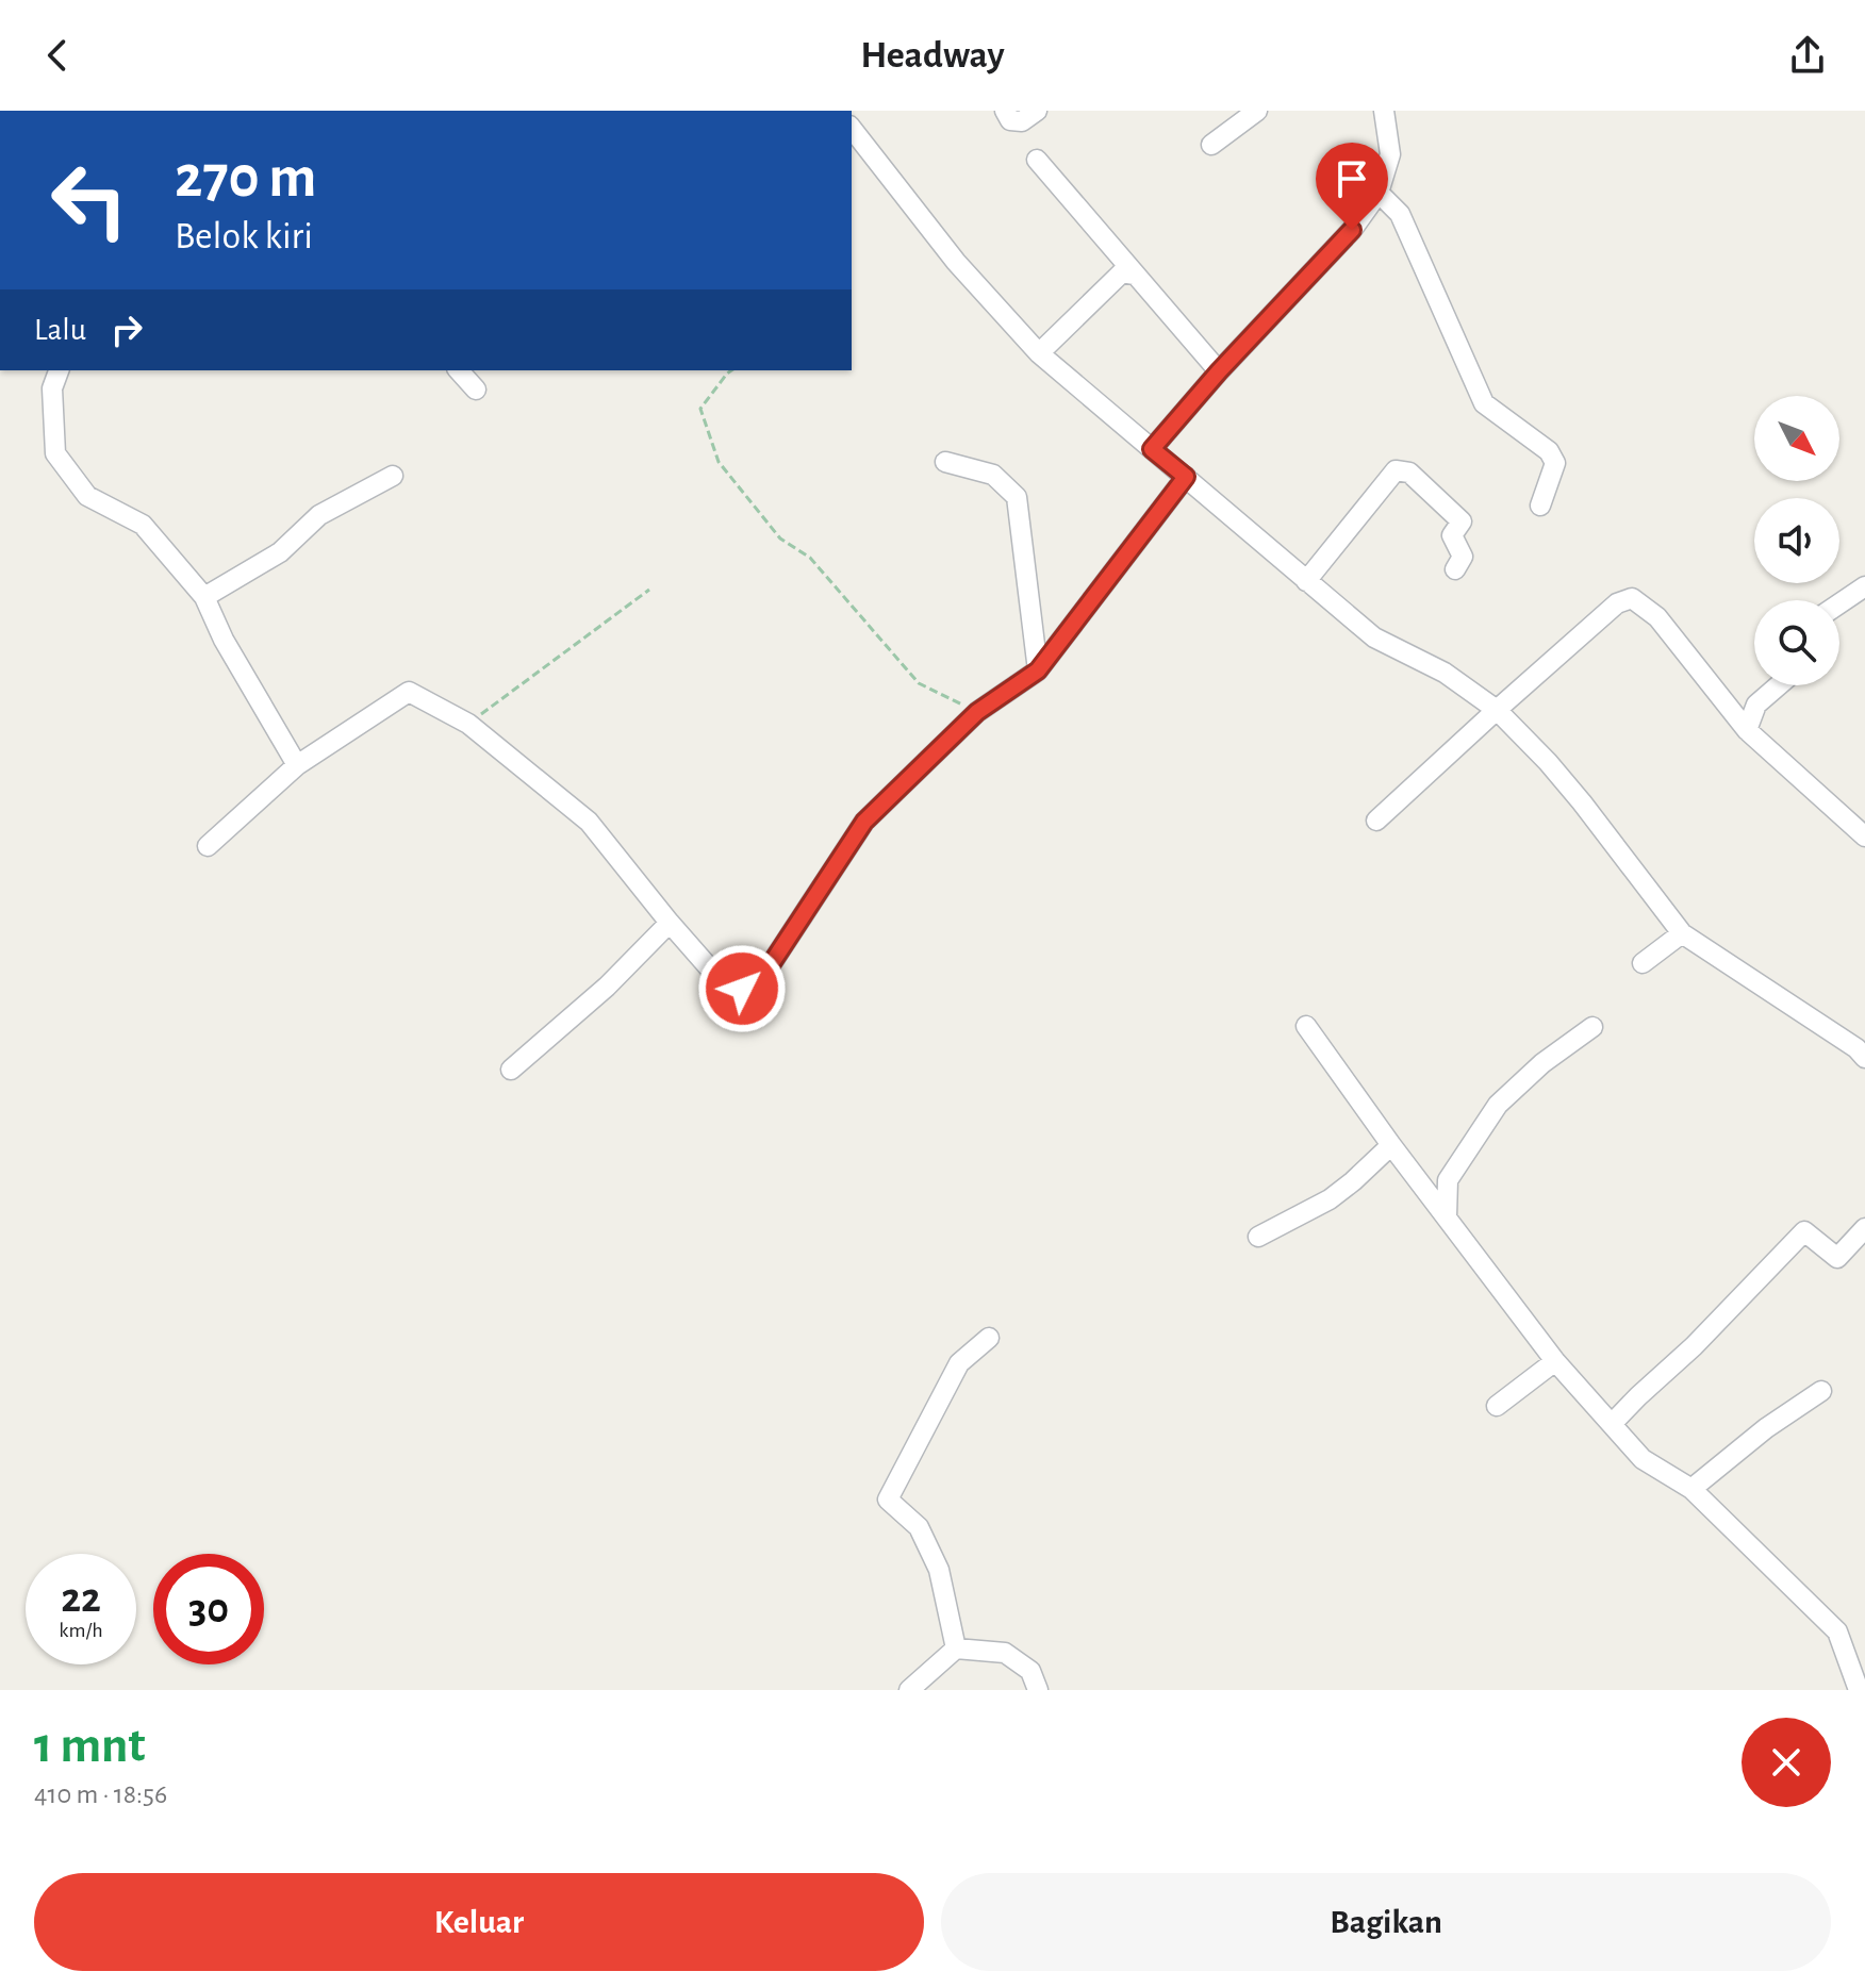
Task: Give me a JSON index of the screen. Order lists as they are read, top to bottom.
{
  "north": "bottom right",
  "page": {
    "header": "Headway",
    "turn": ["270 m", "Belok kiri"],
    "then": "Lalu",
    "speed": "22 km/h",
    "limit": "30",
    "heading": ["1 mnt", "410 m · 18:56"],
    "buttons": ["Keluar", "Bagikan"]
  }
}
